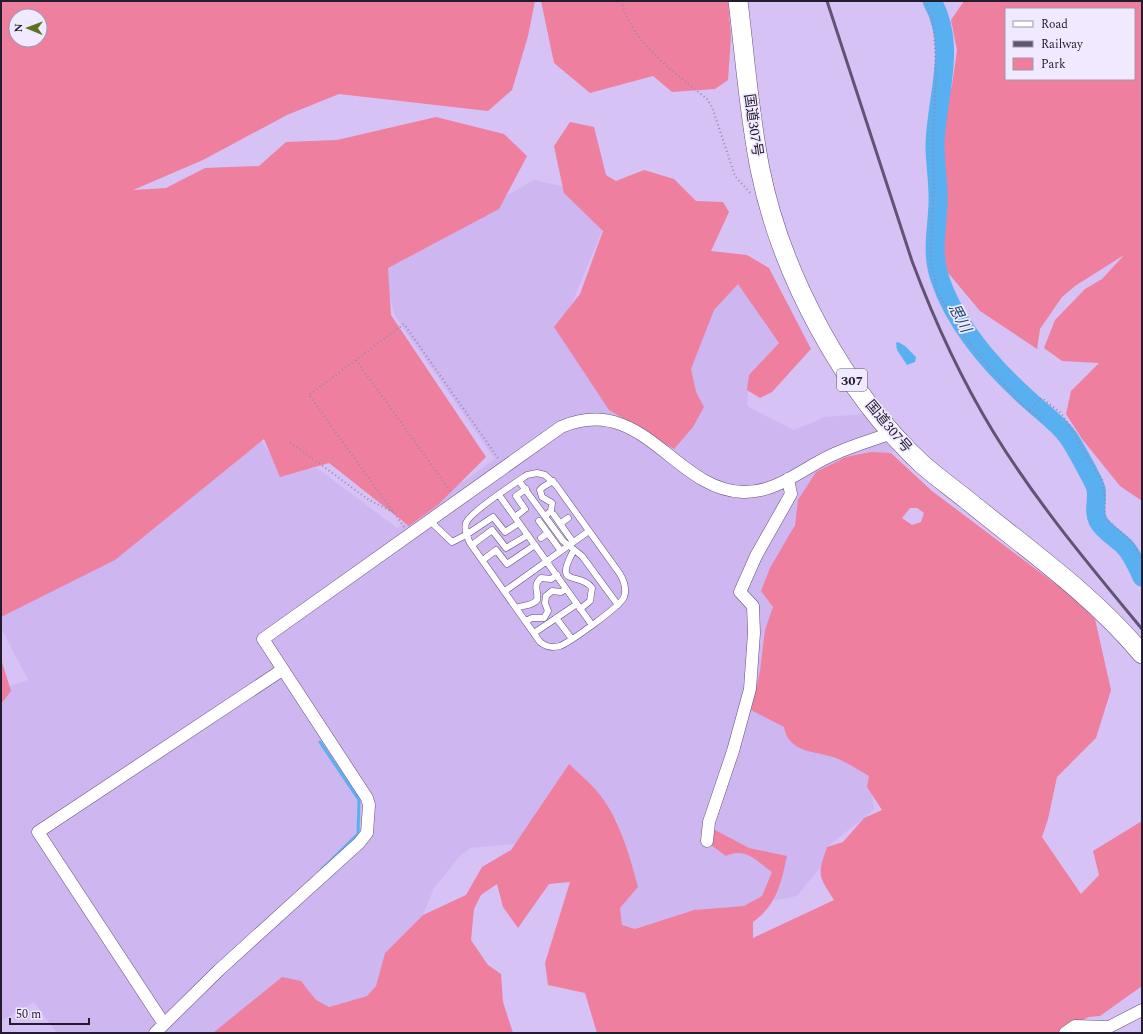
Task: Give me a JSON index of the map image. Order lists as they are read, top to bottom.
{
  "streets": {
    "highway": ["国道307号", "307"]
  },
  "water": ["思川"],
  "legend": ["Road", "Railway", "Park"],
  "scale_bar": "50 m",
  "north": "left"
}
